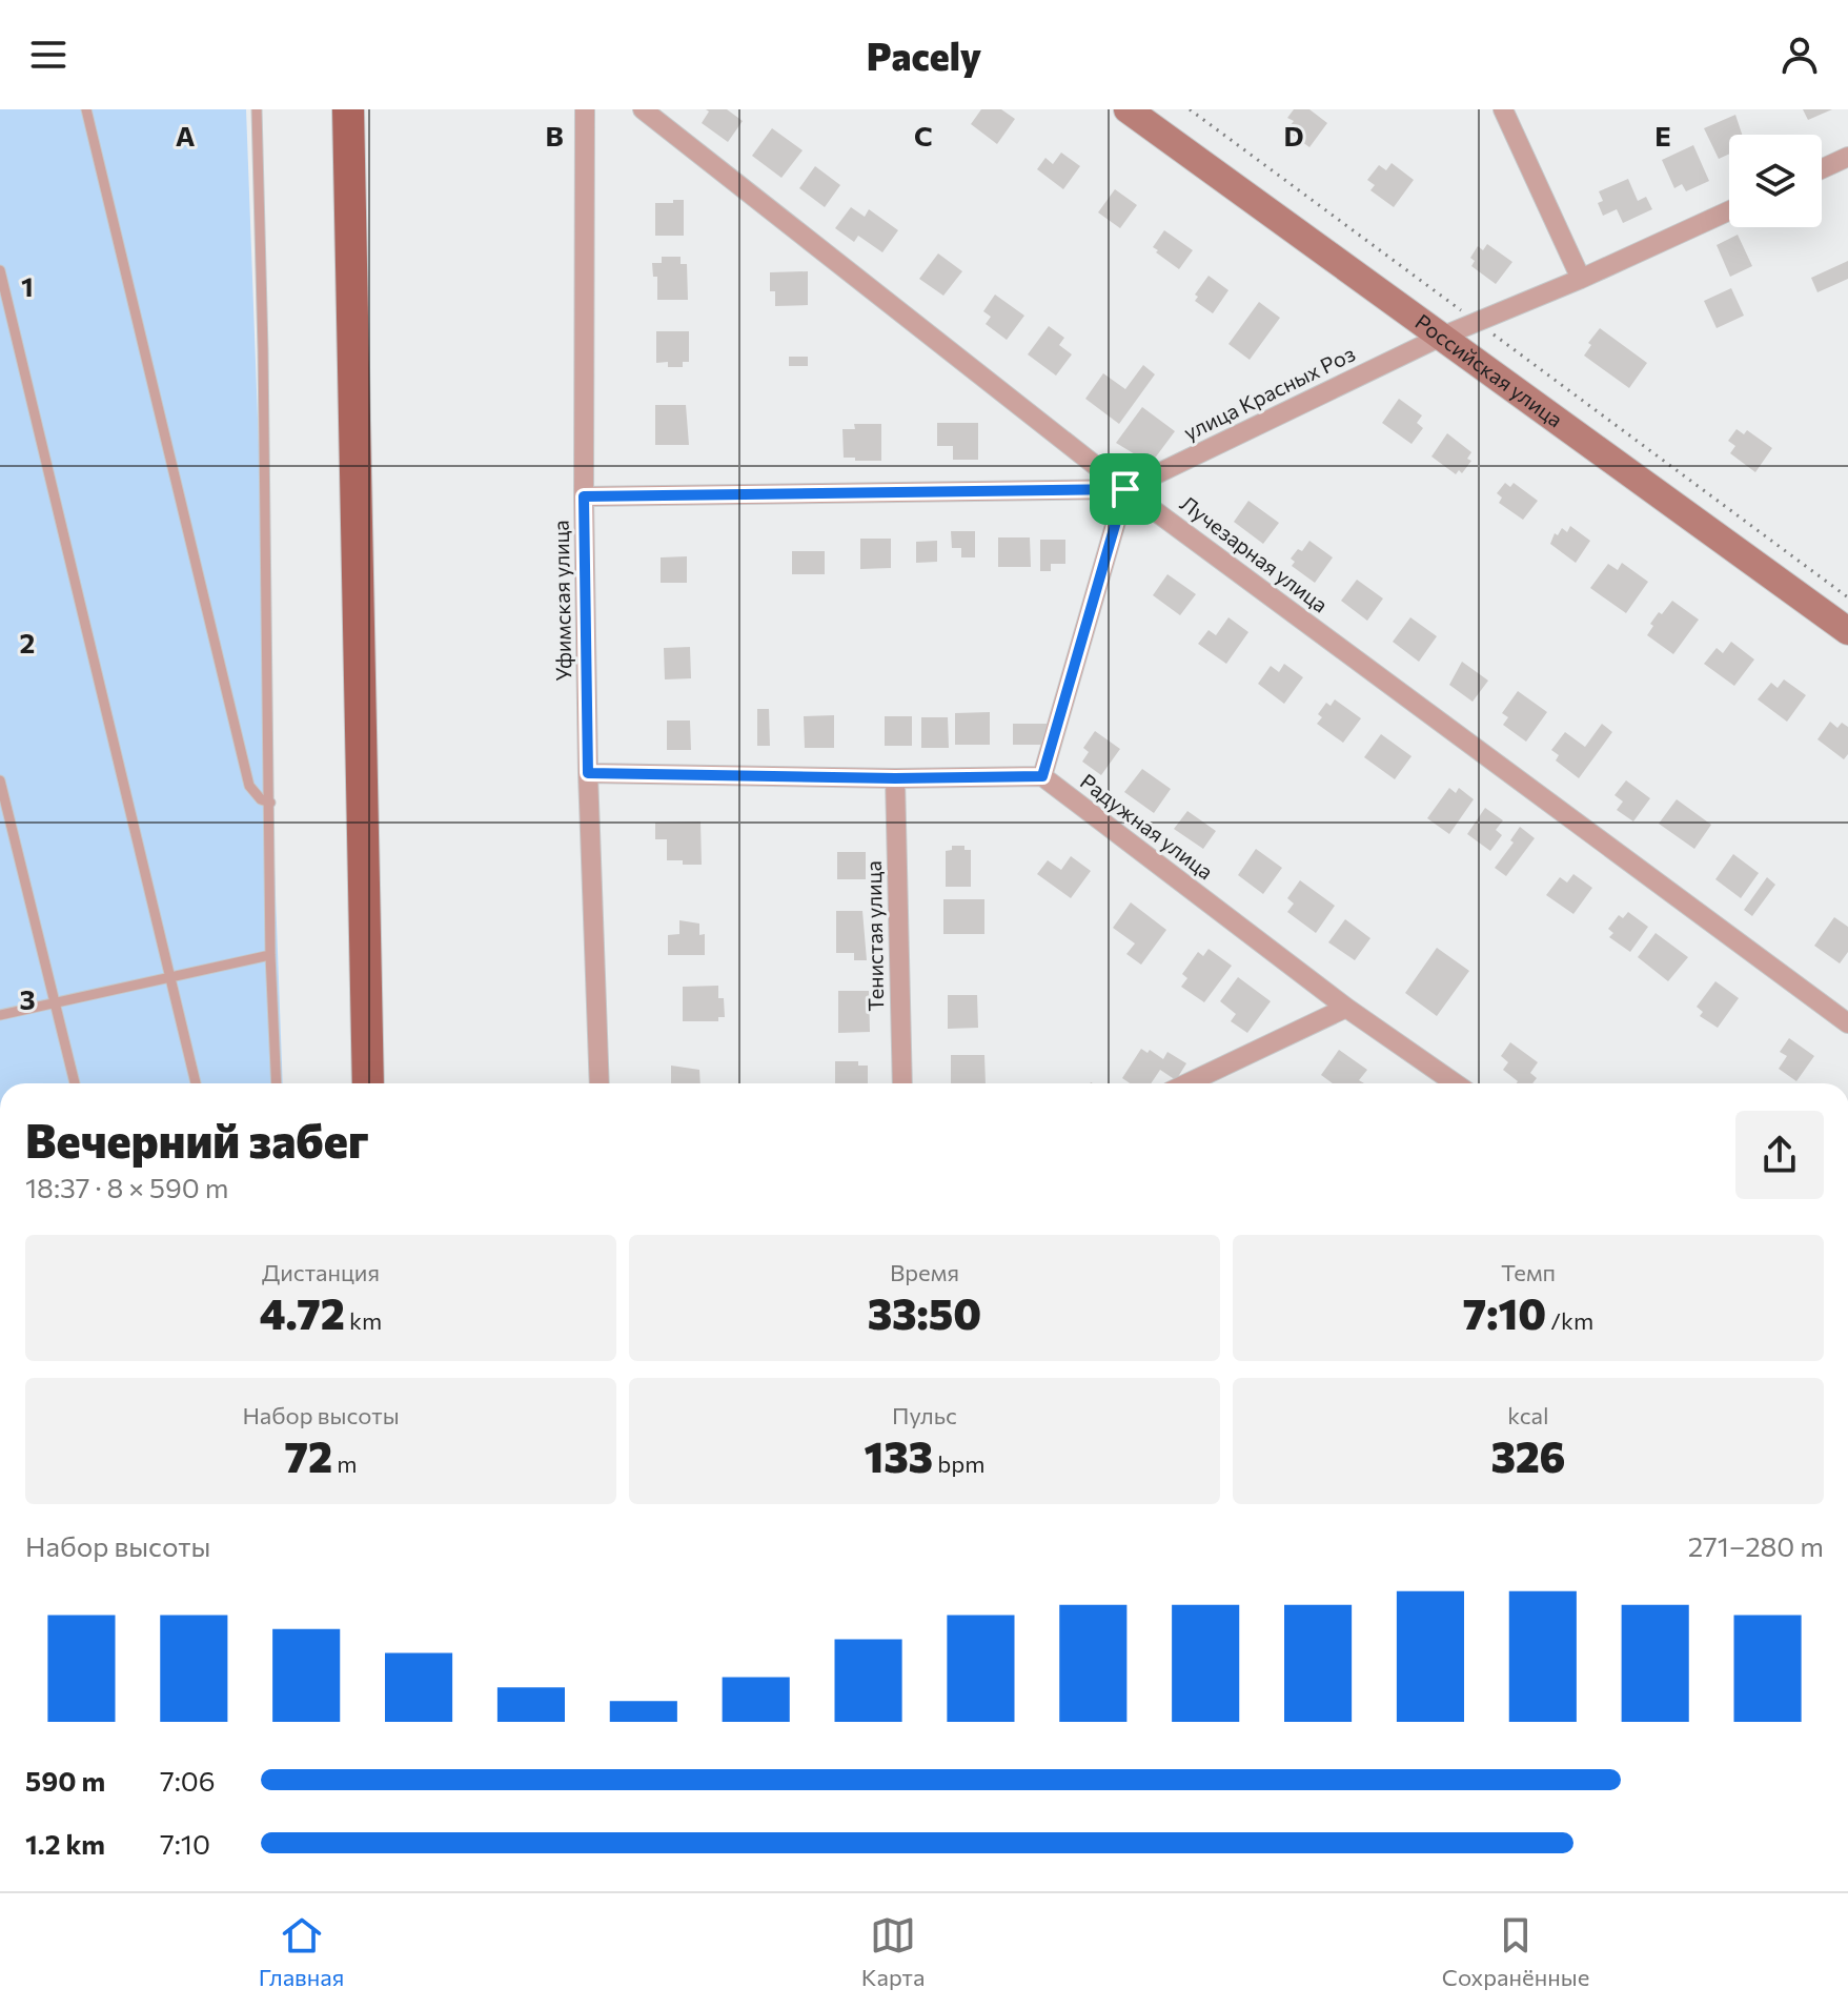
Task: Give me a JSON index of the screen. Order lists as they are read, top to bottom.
{
  "streets": {
    "main road": ["Российская улица"],
    "street": [
      "улица Красных Роз",
      "Лучезарная улица",
      "Уфимская улица",
      "Радужная улица",
      "Тенистая улица"
    ]
  },
  "crossings": [
    ["Российская улица", "улица Красных Роз"],
    ["улица Красных Роз", "Лучезарная улица"],
    ["улица Красных Роз", "Уфимская улица"]
  ],
  "page": {
    "header": "Pacely",
    "heading": ["Вечерний забег", "18:37 · 8 × 590 m"],
    "stats": [
      ["Дистанция", "4.72 km"],
      ["Время", "33:50"],
      ["Темп", "7:10 /km"],
      ["Набор высоты", "72 m"],
      ["Пульс", "133 bpm"],
      ["kcal", "326"]
    ],
    "chart": ["Набор высоты", "271–280 m"],
    "list": [
      {
        "name": "590 m",
        "note": "7:06"
      },
      {
        "name": "1.2 km",
        "note": "7:10"
      }
    ],
    "tabs": ["Главная", "Карта", "Сохранённые"]
  },
  "grid": {
    "columns": [
      "A",
      "B",
      "C",
      "D",
      "E"
    ],
    "rows": ["1", "2", "3"]
  }
}
